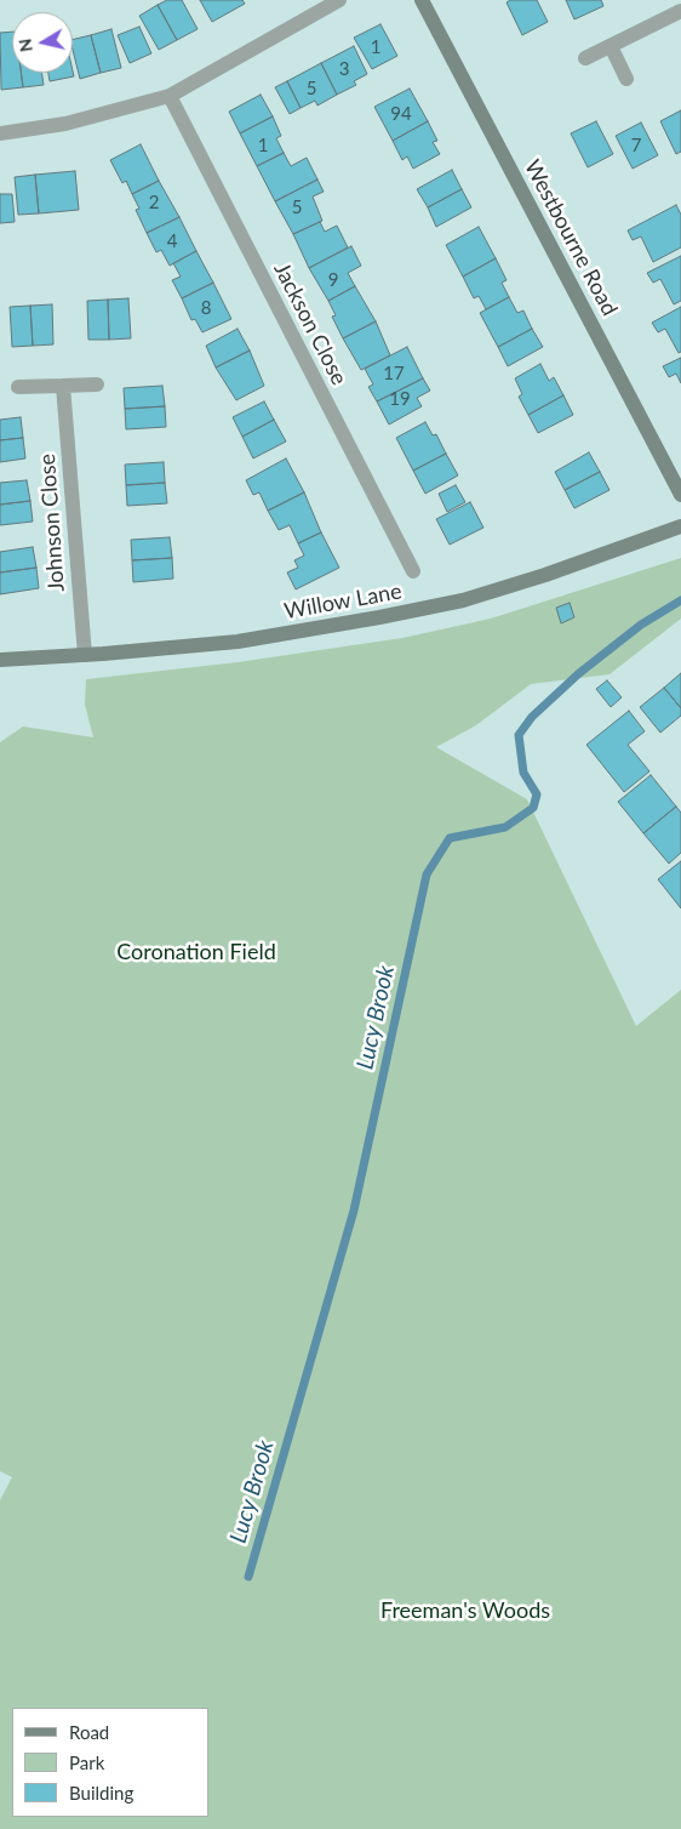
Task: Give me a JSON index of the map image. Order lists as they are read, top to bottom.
{
  "streets": {
    "street": [
      "Westbourne Road",
      "Jackson Close",
      "Johnson Close",
      "Willow Lane"
    ]
  },
  "crossings": [
    ["Johnson Close", "Willow Lane"]
  ],
  "water": ["Lucy Brook"],
  "parks": ["Coronation Field", "Freeman's Woods"],
  "house_numbers": [
    "1",
    "3",
    "5",
    "94",
    "1",
    "7",
    "2",
    "5",
    "4",
    "9",
    "8",
    "17",
    "19"
  ],
  "legend": ["Road", "Park", "Building"],
  "north": "left"
}
